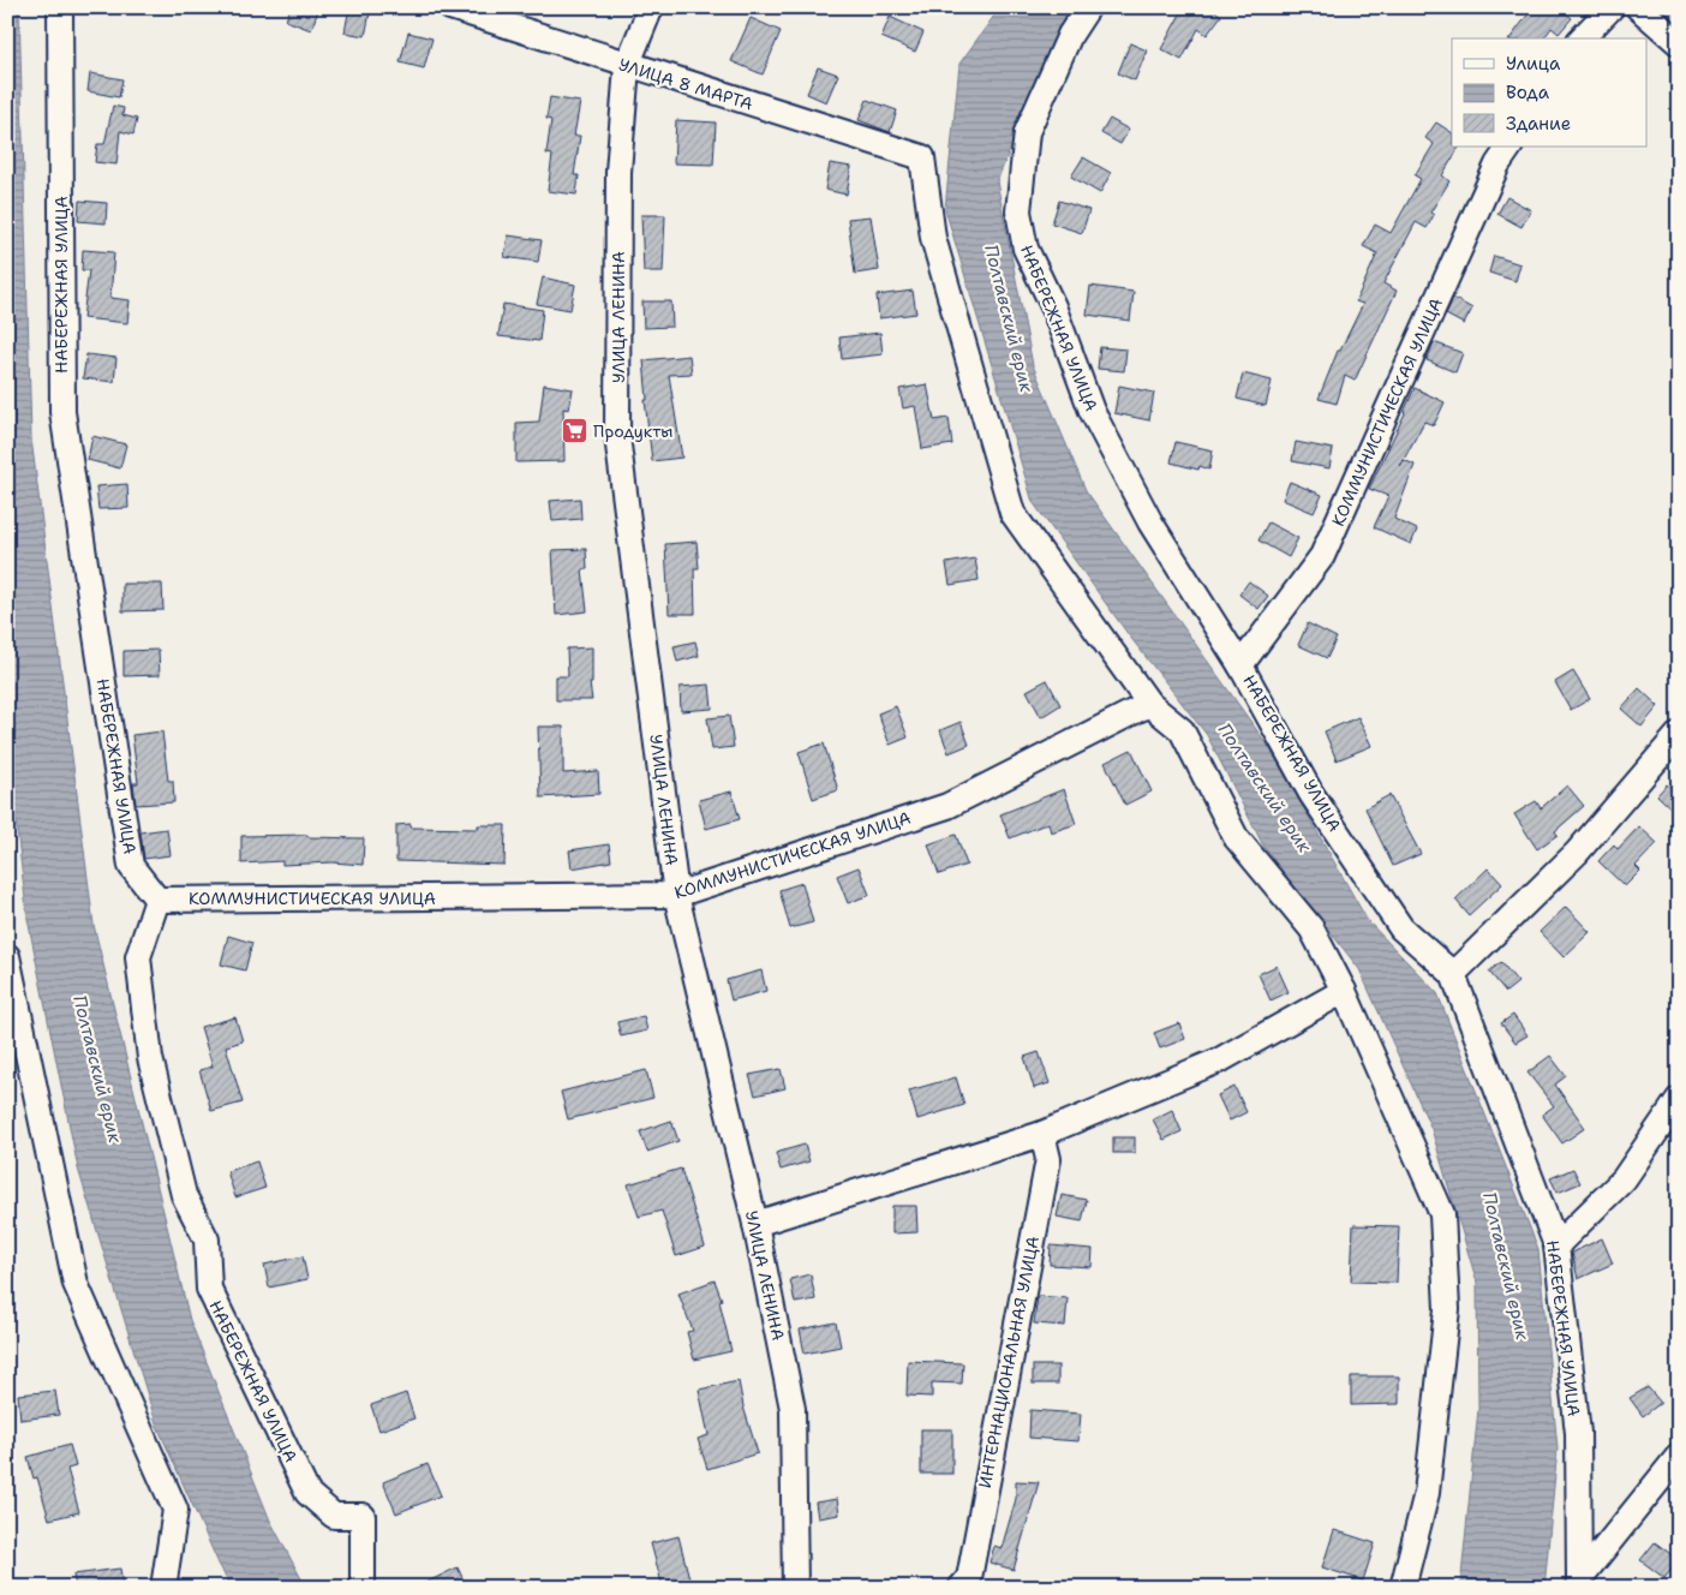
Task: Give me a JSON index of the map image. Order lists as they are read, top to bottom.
{
  "streets": {
    "street": [
      "УЛИЦА 8 МАРТА",
      "НАБЕРЕЖНАЯ УЛИЦА",
      "УЛИЦА ЛЕНИНА",
      "КОММУНИСТИЧЕСКАЯ УЛИЦА",
      "ИНТЕРНАЦИОНАЛЬНАЯ УЛИЦА"
    ]
  },
  "crossings": [
    ["УЛИЦА 8 МАРТА", "УЛИЦА ЛЕНИНА"],
    ["УЛИЦА 8 МАРТА", "КОММУНИСТИЧЕСКАЯ УЛИЦА"],
    ["НАБЕРЕЖНАЯ УЛИЦА", "КОММУНИСТИЧЕСКАЯ УЛИЦА"],
    ["УЛИЦА ЛЕНИНА", "КОММУНИСТИЧЕСКАЯ УЛИЦА"]
  ],
  "water": ["Полтавский ерик"],
  "places": {
    "supermarket": ["Продукты"]
  },
  "legend": ["Улица", "Вода", "Здание"]
}
